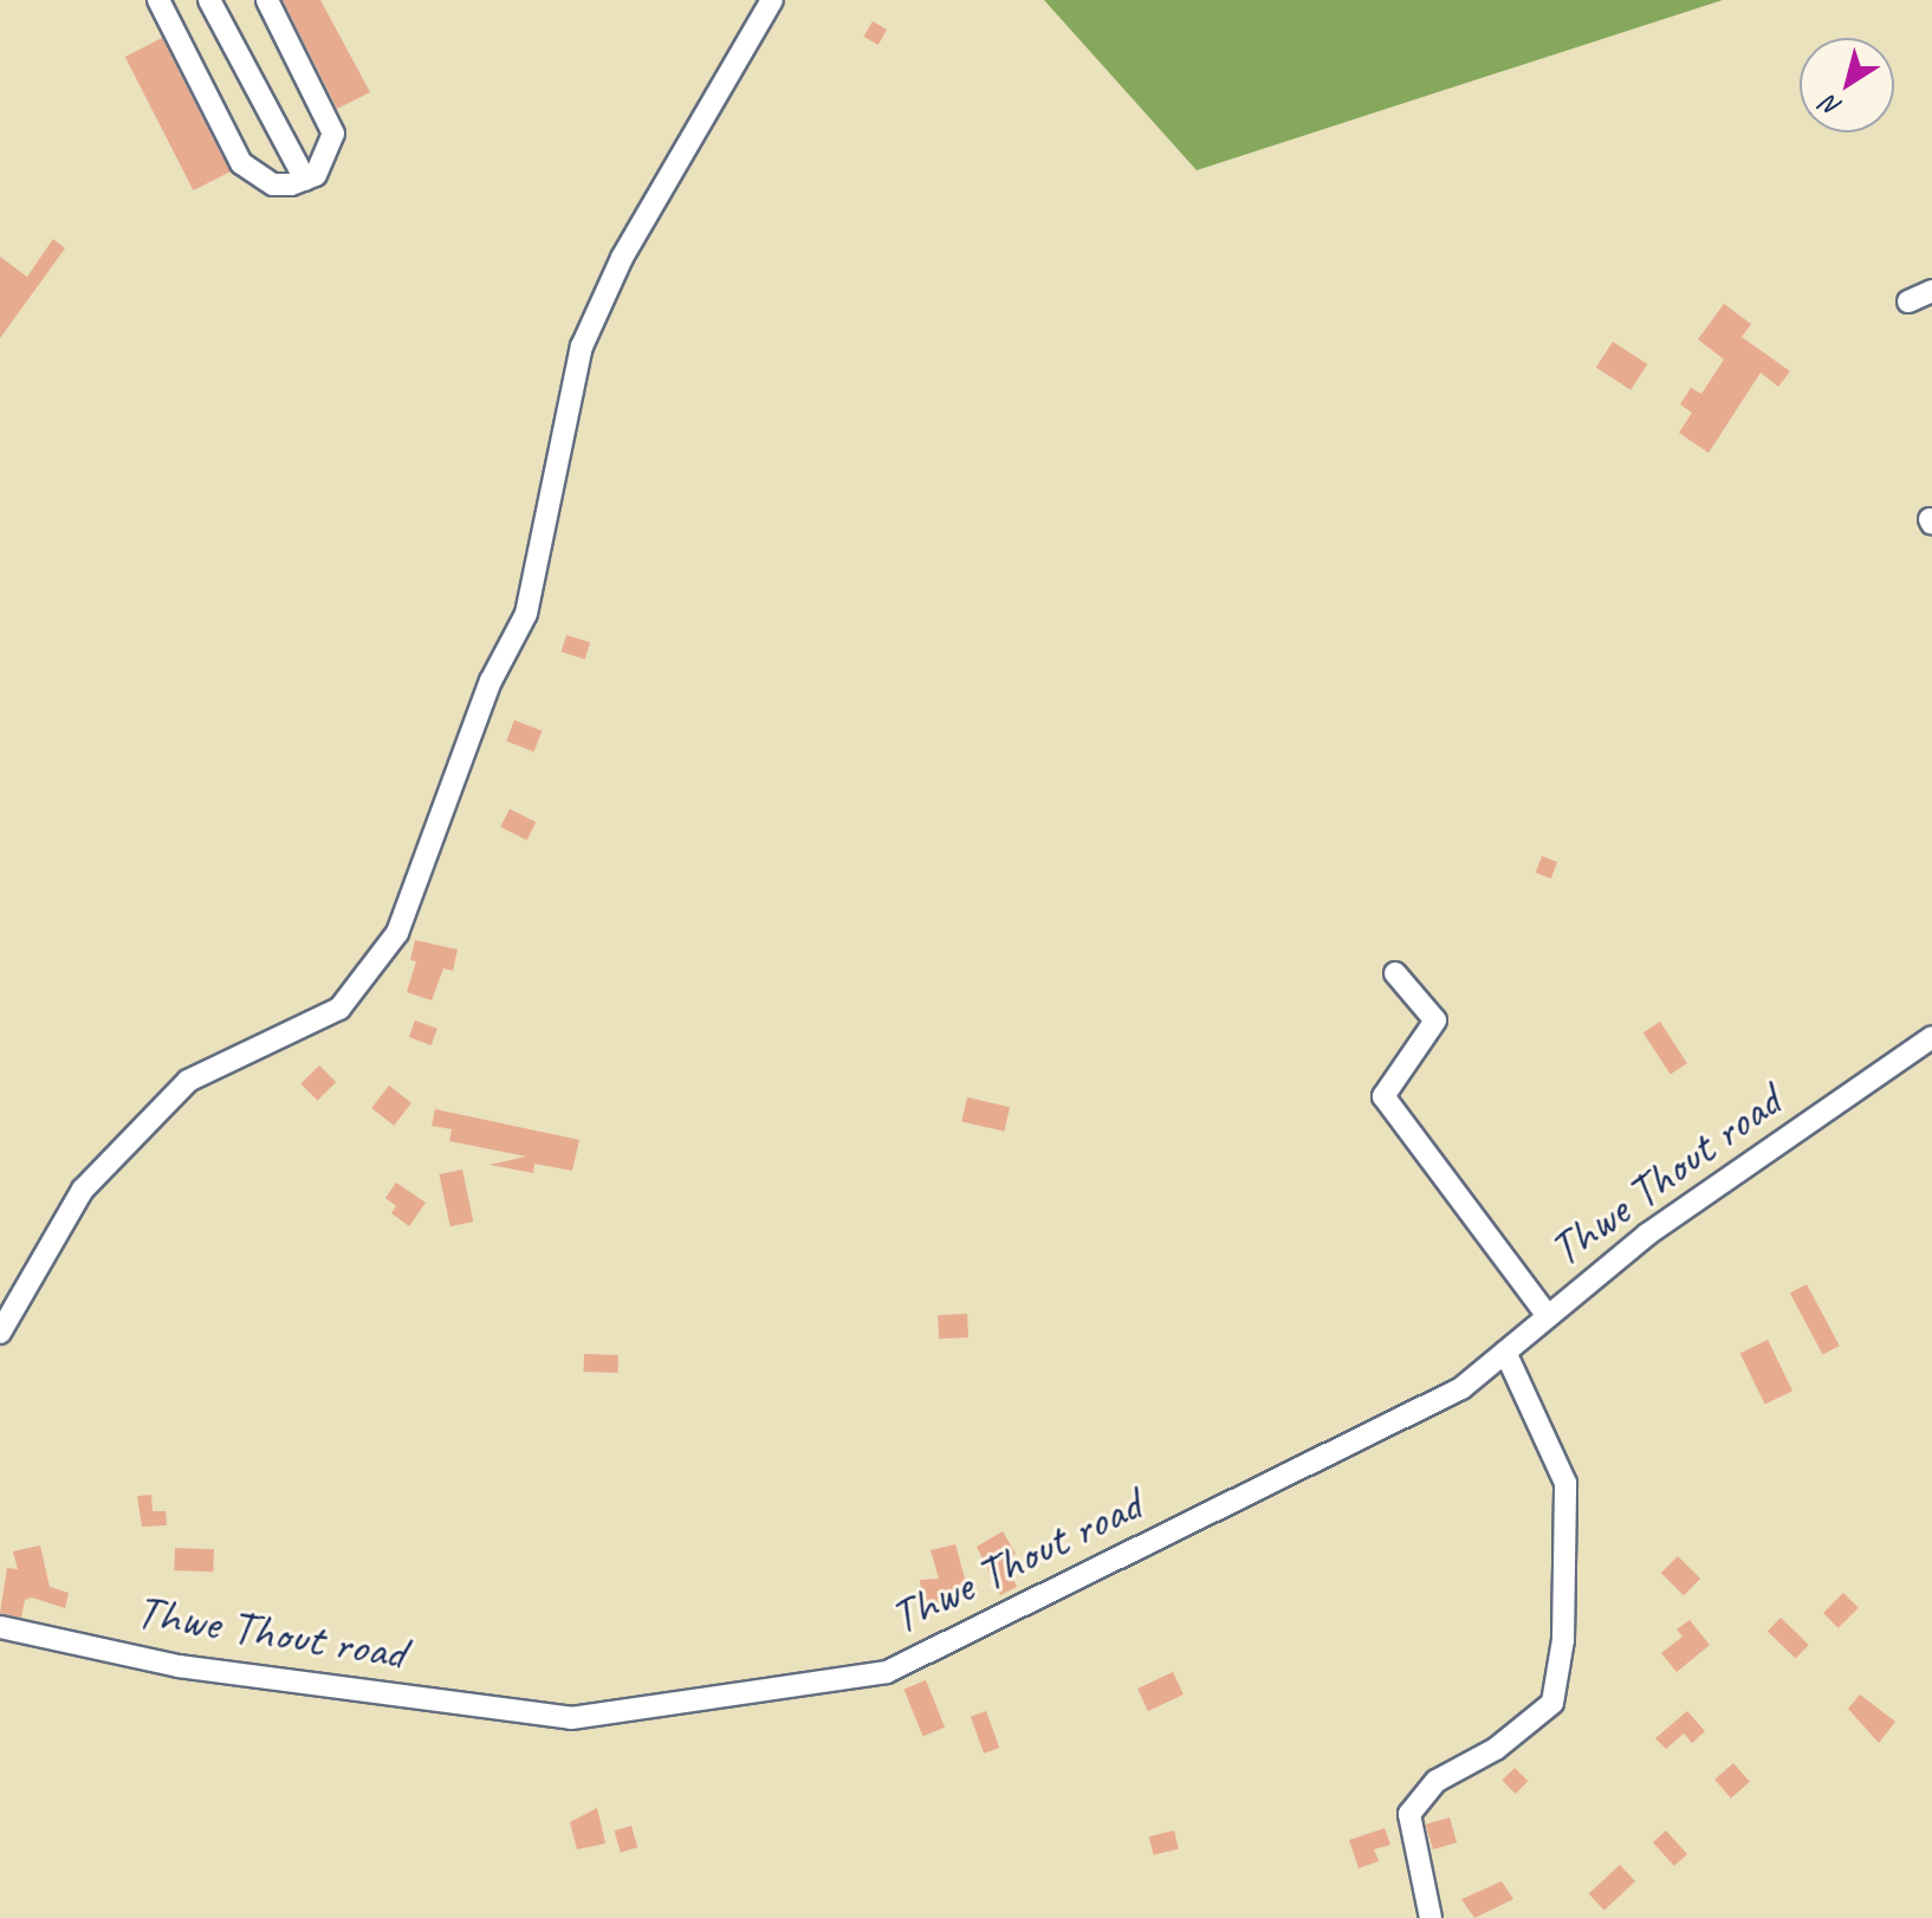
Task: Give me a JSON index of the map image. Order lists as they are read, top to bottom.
{
  "streets": {
    "street": ["Thwe Thout road"]
  },
  "north": "bottom left"
}
